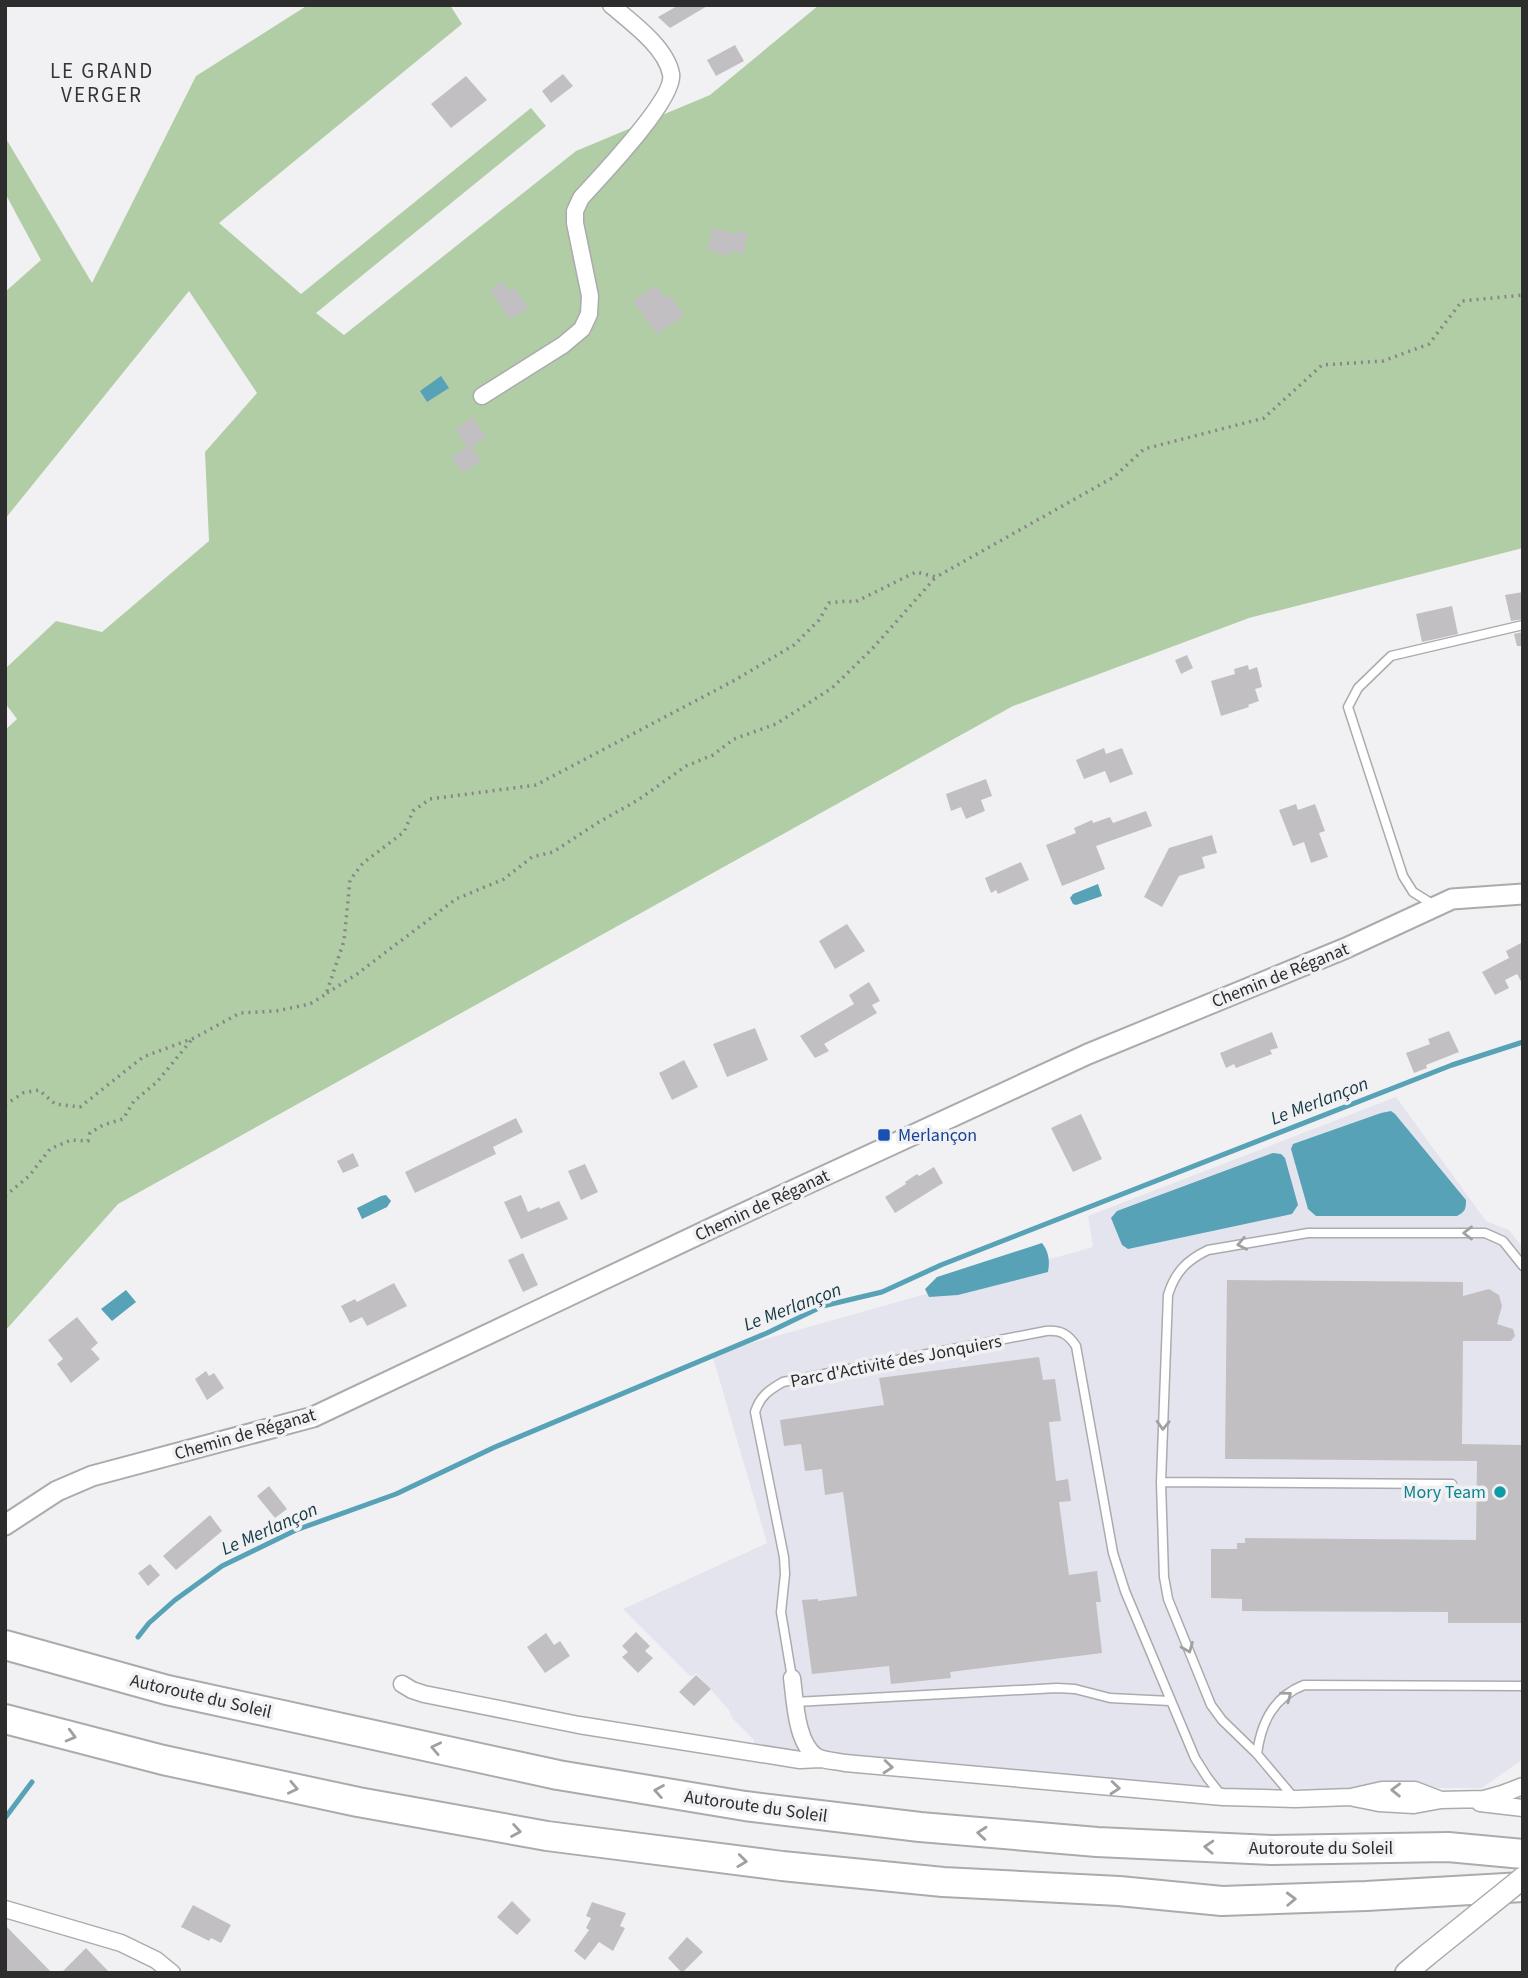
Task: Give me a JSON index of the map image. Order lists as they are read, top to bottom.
{
  "streets": {
    "highway": ["Autoroute du Soleil"],
    "street": ["Chemin de Réganat", "Parc d'Activité des Jonquiers"]
  },
  "districts": ["LE GRAND VERGER"],
  "water": ["Le Merlançon"],
  "places": {
    "transit": ["Merlançon"],
    "other": ["Mory Team"]
  }
}
